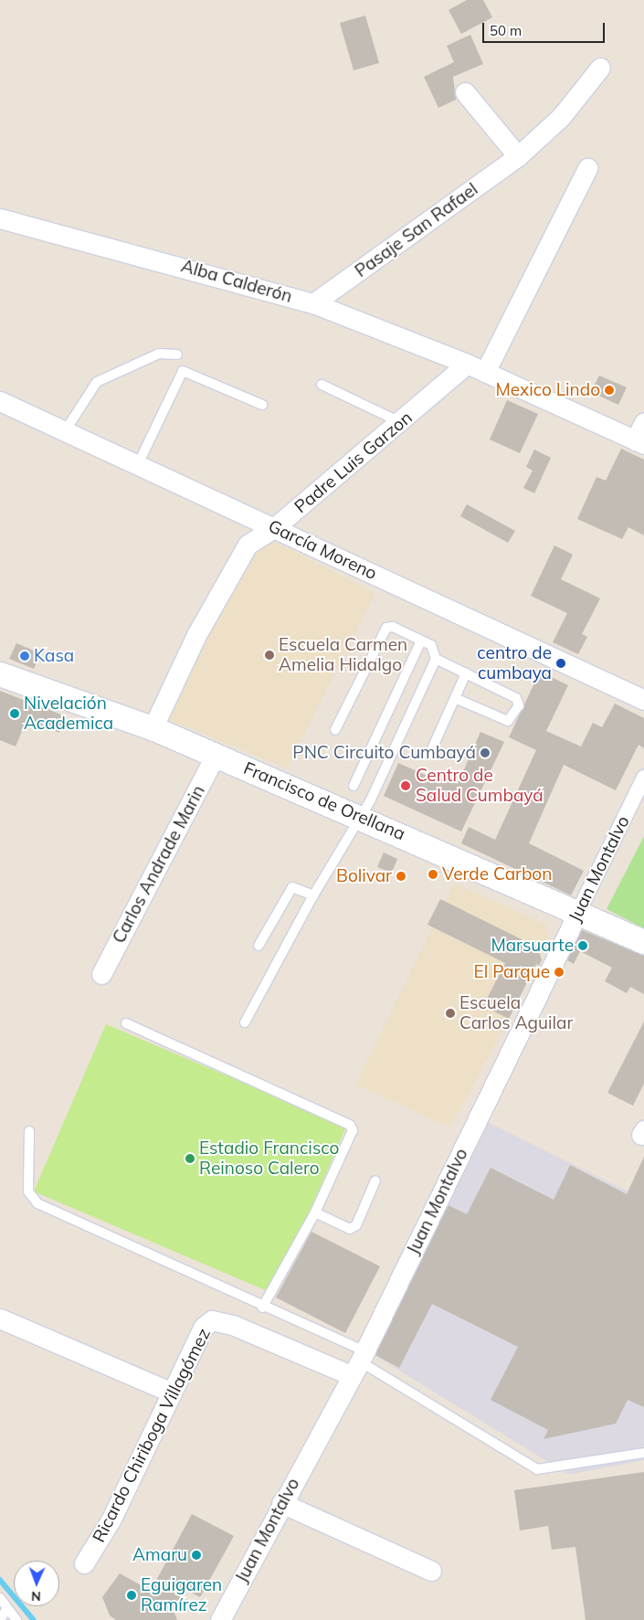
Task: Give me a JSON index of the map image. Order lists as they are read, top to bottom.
{
  "streets": {
    "street": [
      "Pasaje San Rafael",
      "Alba Calderón",
      "Padre Luis Garzon",
      "García Moreno",
      "Francisco de Orellana",
      "Carlos Andrade Marin",
      "Juan Montalvo",
      "Ricardo Chiriboga Villagómez"
    ]
  },
  "crossings": [
    ["Pasaje San Rafael", "Alba Calderón"],
    ["Alba Calderón", "Padre Luis Garzon"],
    ["Padre Luis Garzon", "García Moreno"],
    ["Padre Luis Garzon", "Francisco de Orellana"],
    ["Francisco de Orellana", "Carlos Andrade Marin"],
    ["Francisco de Orellana", "Juan Montalvo"],
    ["Juan Montalvo", "Ricardo Chiriboga Villagómez"]
  ],
  "places": [
    "Mexico Lindo",
    "Escuela Carmen Amelia Hidalgo",
    "Kasa",
    "centro de cumbaya",
    "Nivelación Academica",
    "PNC Circuito Cumbayá",
    "Centro de Salud Cumbayá",
    "Verde Carbon",
    "Bolivar",
    "Marsuarte",
    "El Parque",
    "Escuela Carlos Aguilar",
    "Estadio Francisco Reinoso Calero",
    "Amaru",
    "Eguigaren Ramírez"
  ],
  "scale_bar": "50 m",
  "north": "bottom"
}
